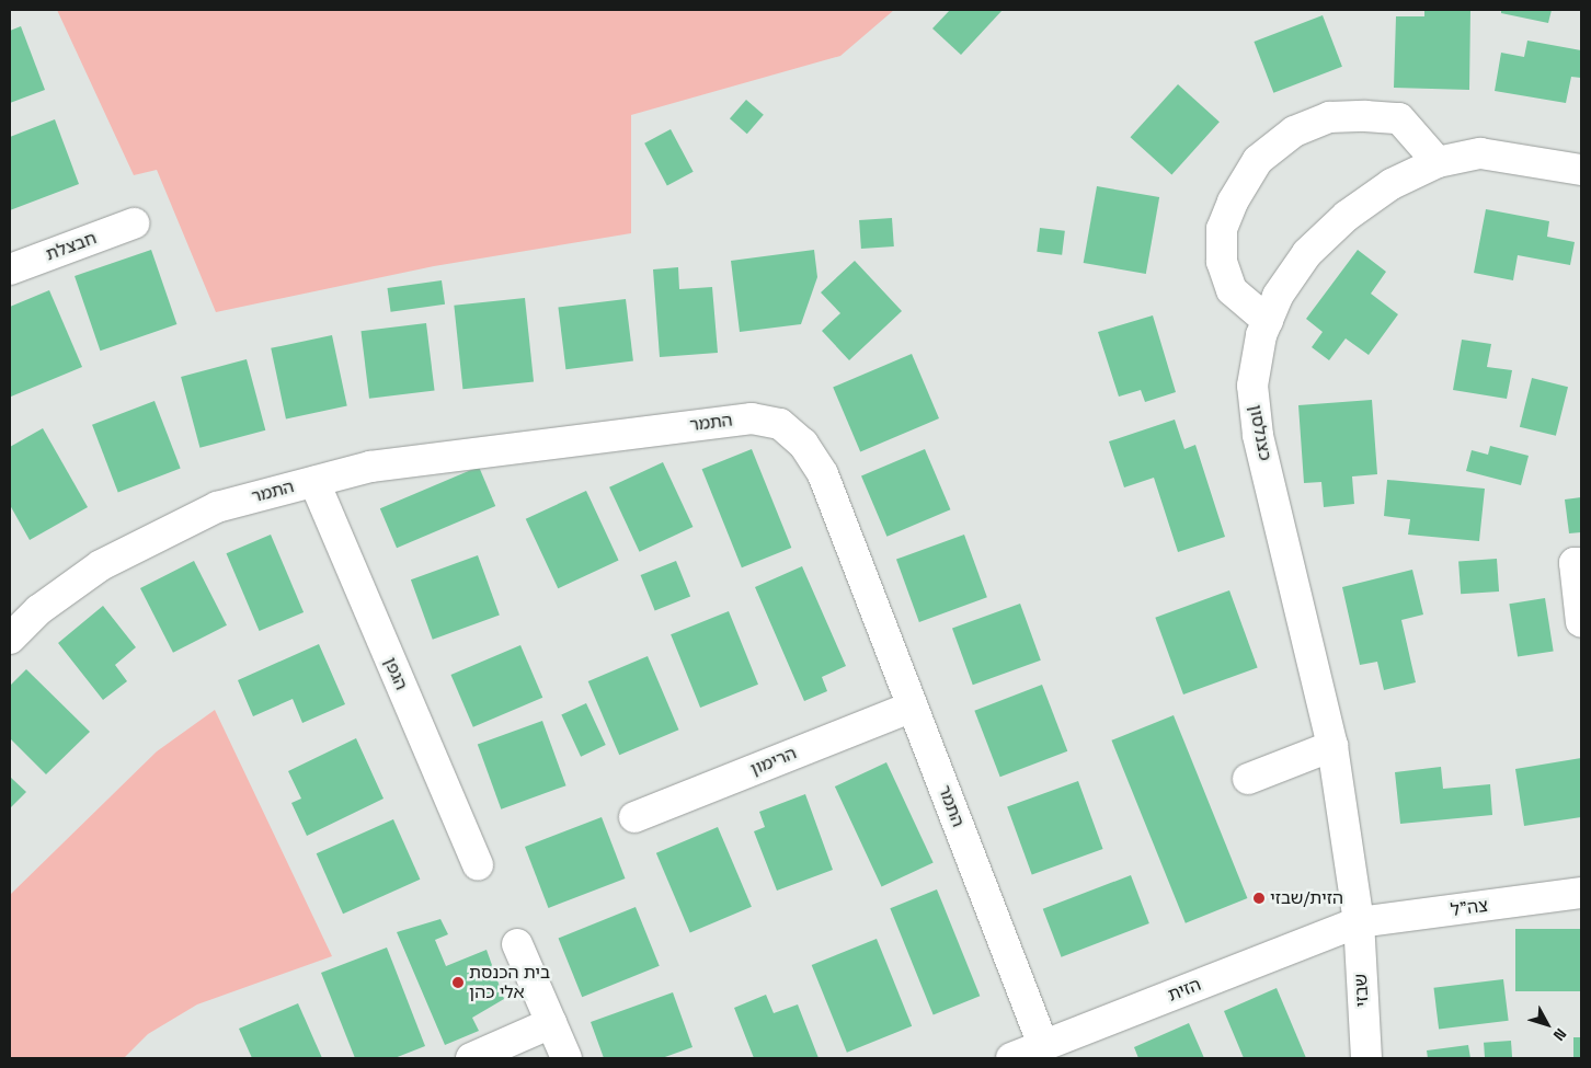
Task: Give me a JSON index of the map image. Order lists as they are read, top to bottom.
{
  "streets": {
    "street": [
      "חבצלת",
      "התמר",
      "כצנלסון",
      "הגפן",
      "הרימון",
      "צה\"ל",
      "הזית",
      "שבזי"
    ]
  },
  "crossings": [
    ["התמר", "הגפן"],
    ["התמר", "הרימון"],
    ["התמר", "הזית"],
    ["כצנלסון", "צה\"ל"],
    ["כצנלסון", "הזית"],
    ["כצנלסון", "שבזי"],
    ["צה\"ל", "הזית"],
    ["צה\"ל", "שבזי"],
    ["הזית", "שבזי"]
  ],
  "places": ["הזית/שבזי", "בית הכנסת אלי כהן"],
  "north": "bottom right"
}
